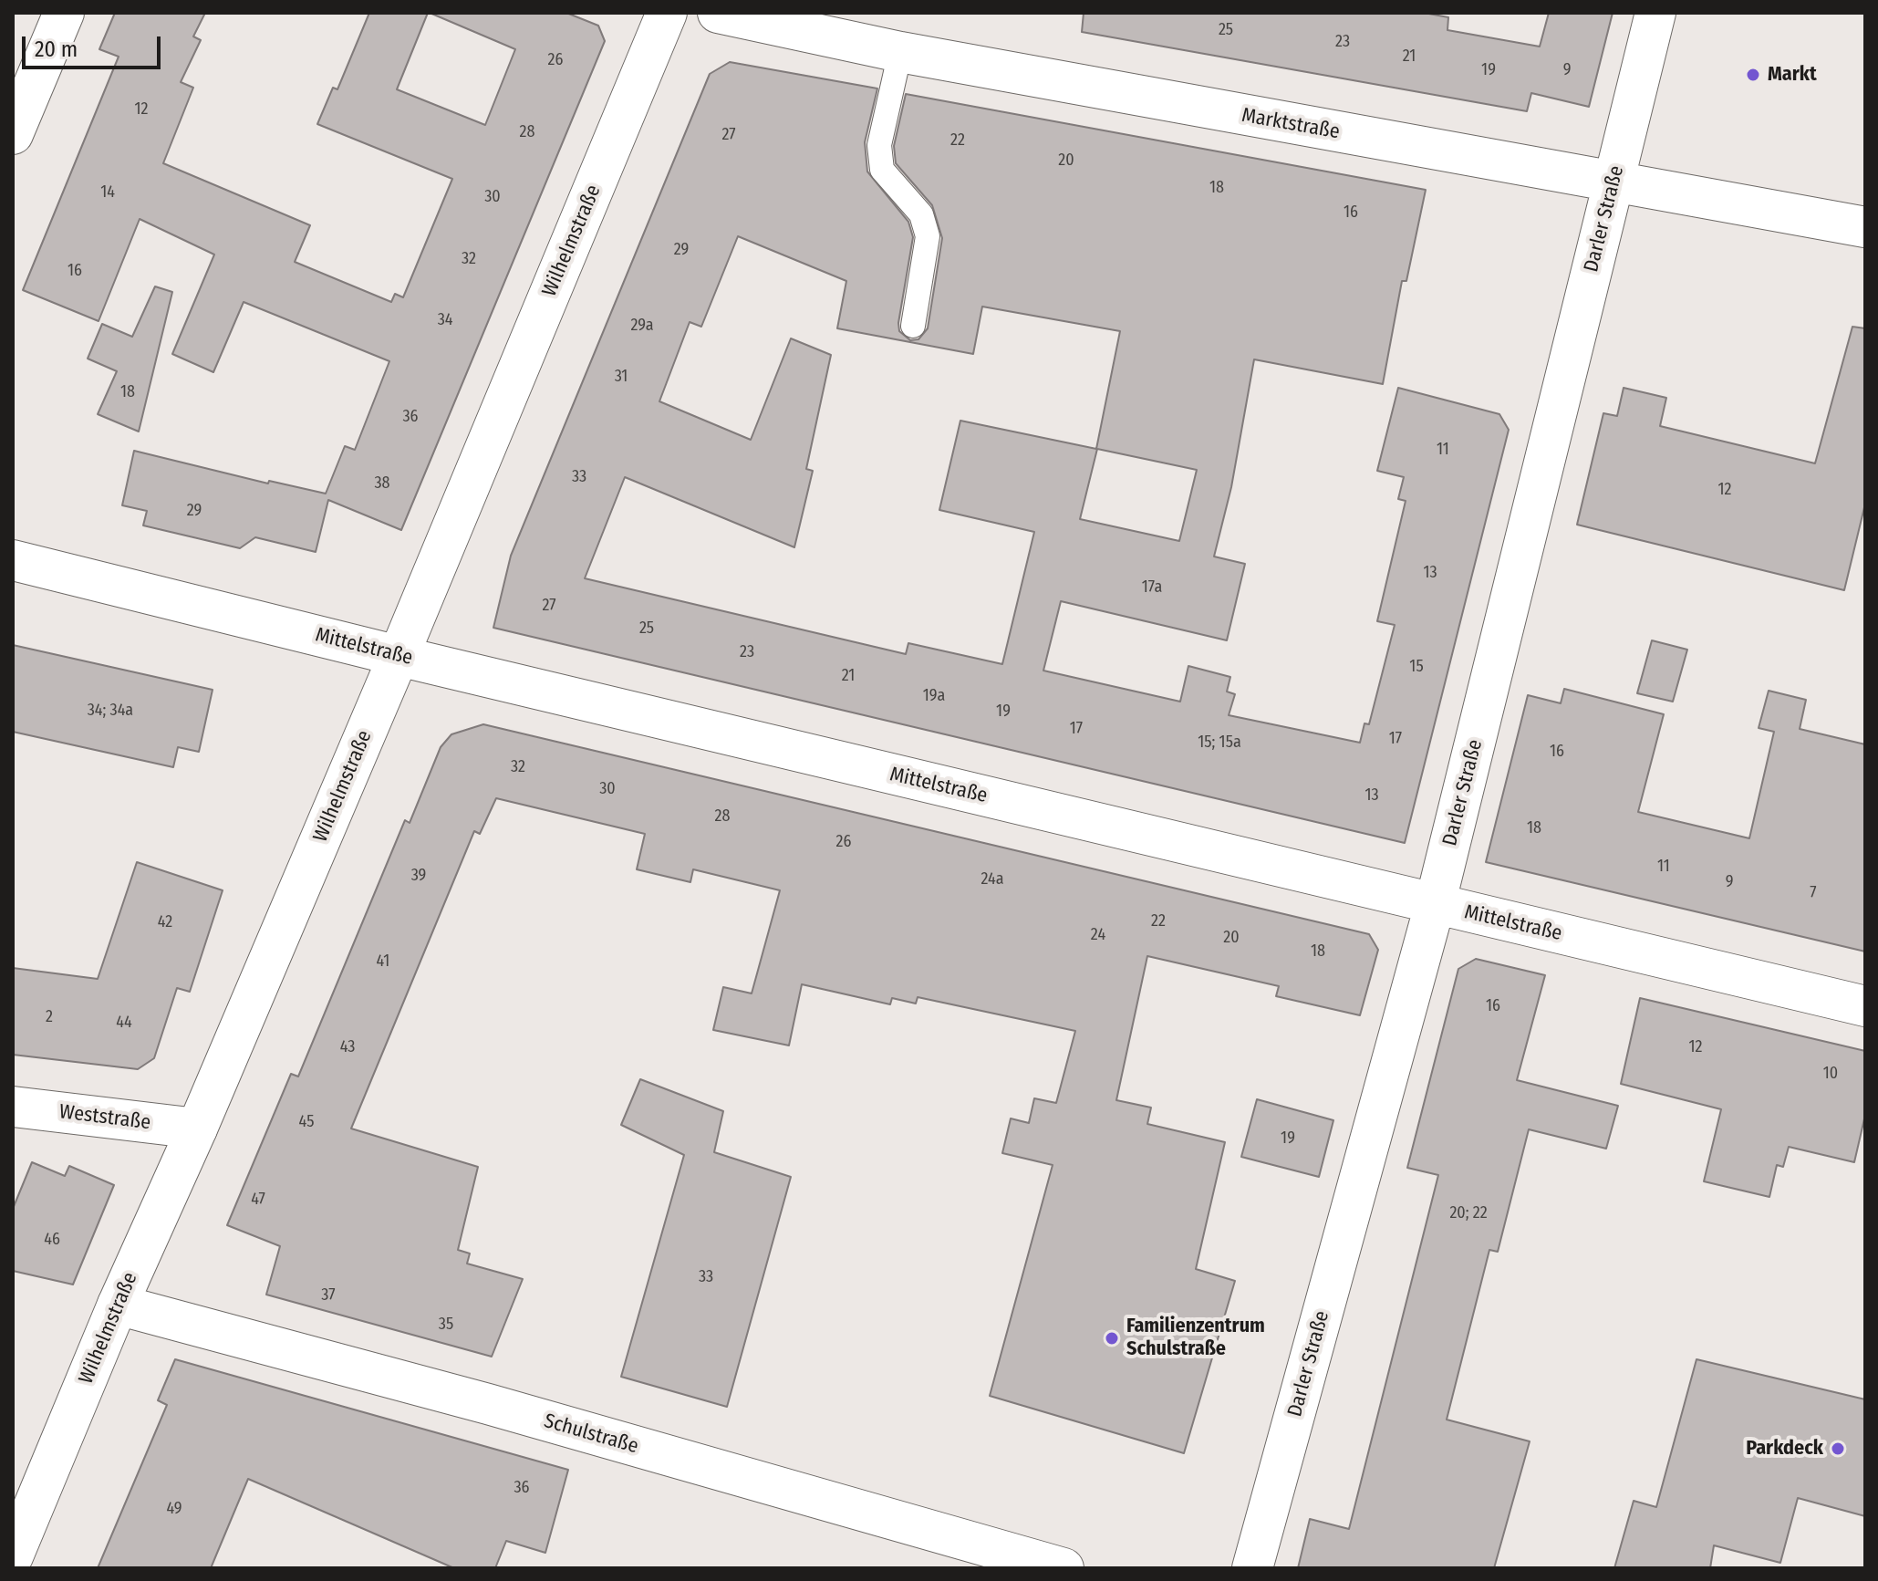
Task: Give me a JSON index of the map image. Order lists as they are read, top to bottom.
{
  "streets": {
    "street": [
      "Marktstraße",
      "Darler Straße",
      "Wilhelmstraße",
      "Mittelstraße",
      "Weststraße",
      "Schulstraße"
    ]
  },
  "crossings": [
    ["Marktstraße", "Darler Straße"],
    ["Darler Straße", "Mittelstraße"],
    ["Wilhelmstraße", "Mittelstraße"],
    ["Wilhelmstraße", "Weststraße"],
    ["Wilhelmstraße", "Schulstraße"]
  ],
  "places": ["Markt", "Familienzentrum Schulstraße", "Parkdeck"],
  "house_numbers": [
    "25",
    "23",
    "21",
    "26",
    "19",
    "9",
    "12",
    "28",
    "27",
    "22",
    "20",
    "18",
    "14",
    "30",
    "16",
    "29",
    "32",
    "16",
    "34",
    "29a",
    "31",
    "18",
    "36",
    "11",
    "33",
    "38",
    "12",
    "29",
    "13",
    "17a",
    "27",
    "25",
    "23",
    "15",
    "21",
    "19a",
    "34; 34a",
    "19",
    "17",
    "17",
    "15; 15a",
    "16",
    "32",
    "30",
    "13",
    "28",
    "18",
    "26",
    "11",
    "39",
    "24a",
    "9",
    "7",
    "22",
    "42",
    "24",
    "20",
    "18",
    "41",
    "16",
    "2",
    "44",
    "43",
    "12",
    "10",
    "45",
    "19",
    "47",
    "20; 22",
    "46",
    "33",
    "37",
    "35",
    "36",
    "49"
  ],
  "scale_bar": "20 m"
}
